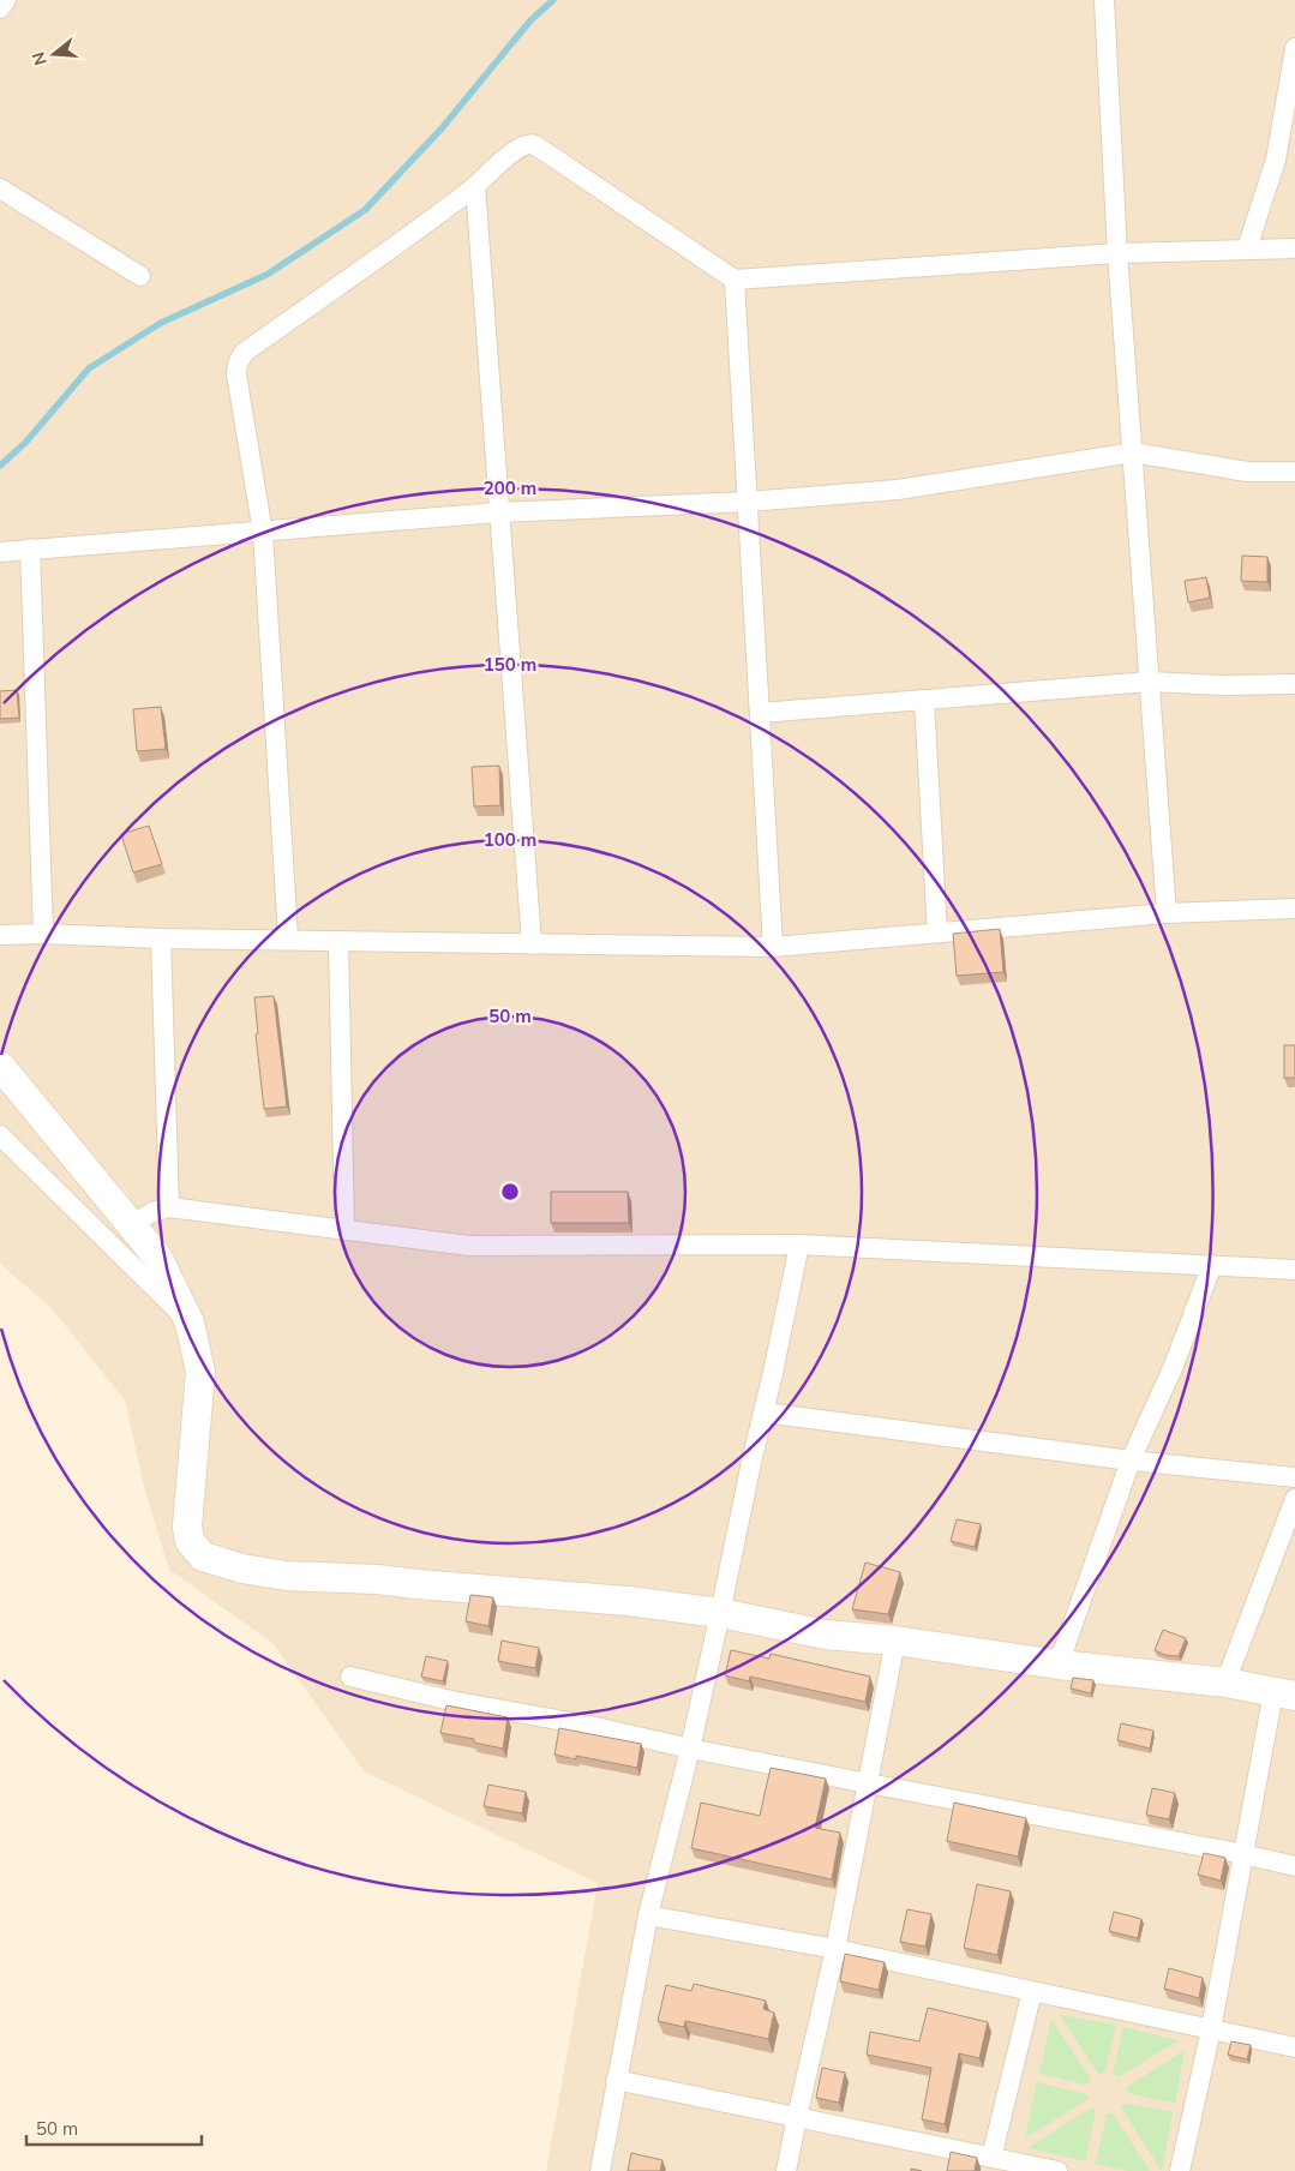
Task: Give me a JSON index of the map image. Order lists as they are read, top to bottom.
{
  "scale_bar": "50 m",
  "north": "left",
  "rings": [
    "200 m",
    "150 m",
    "100 m",
    "50 m"
  ]
}
